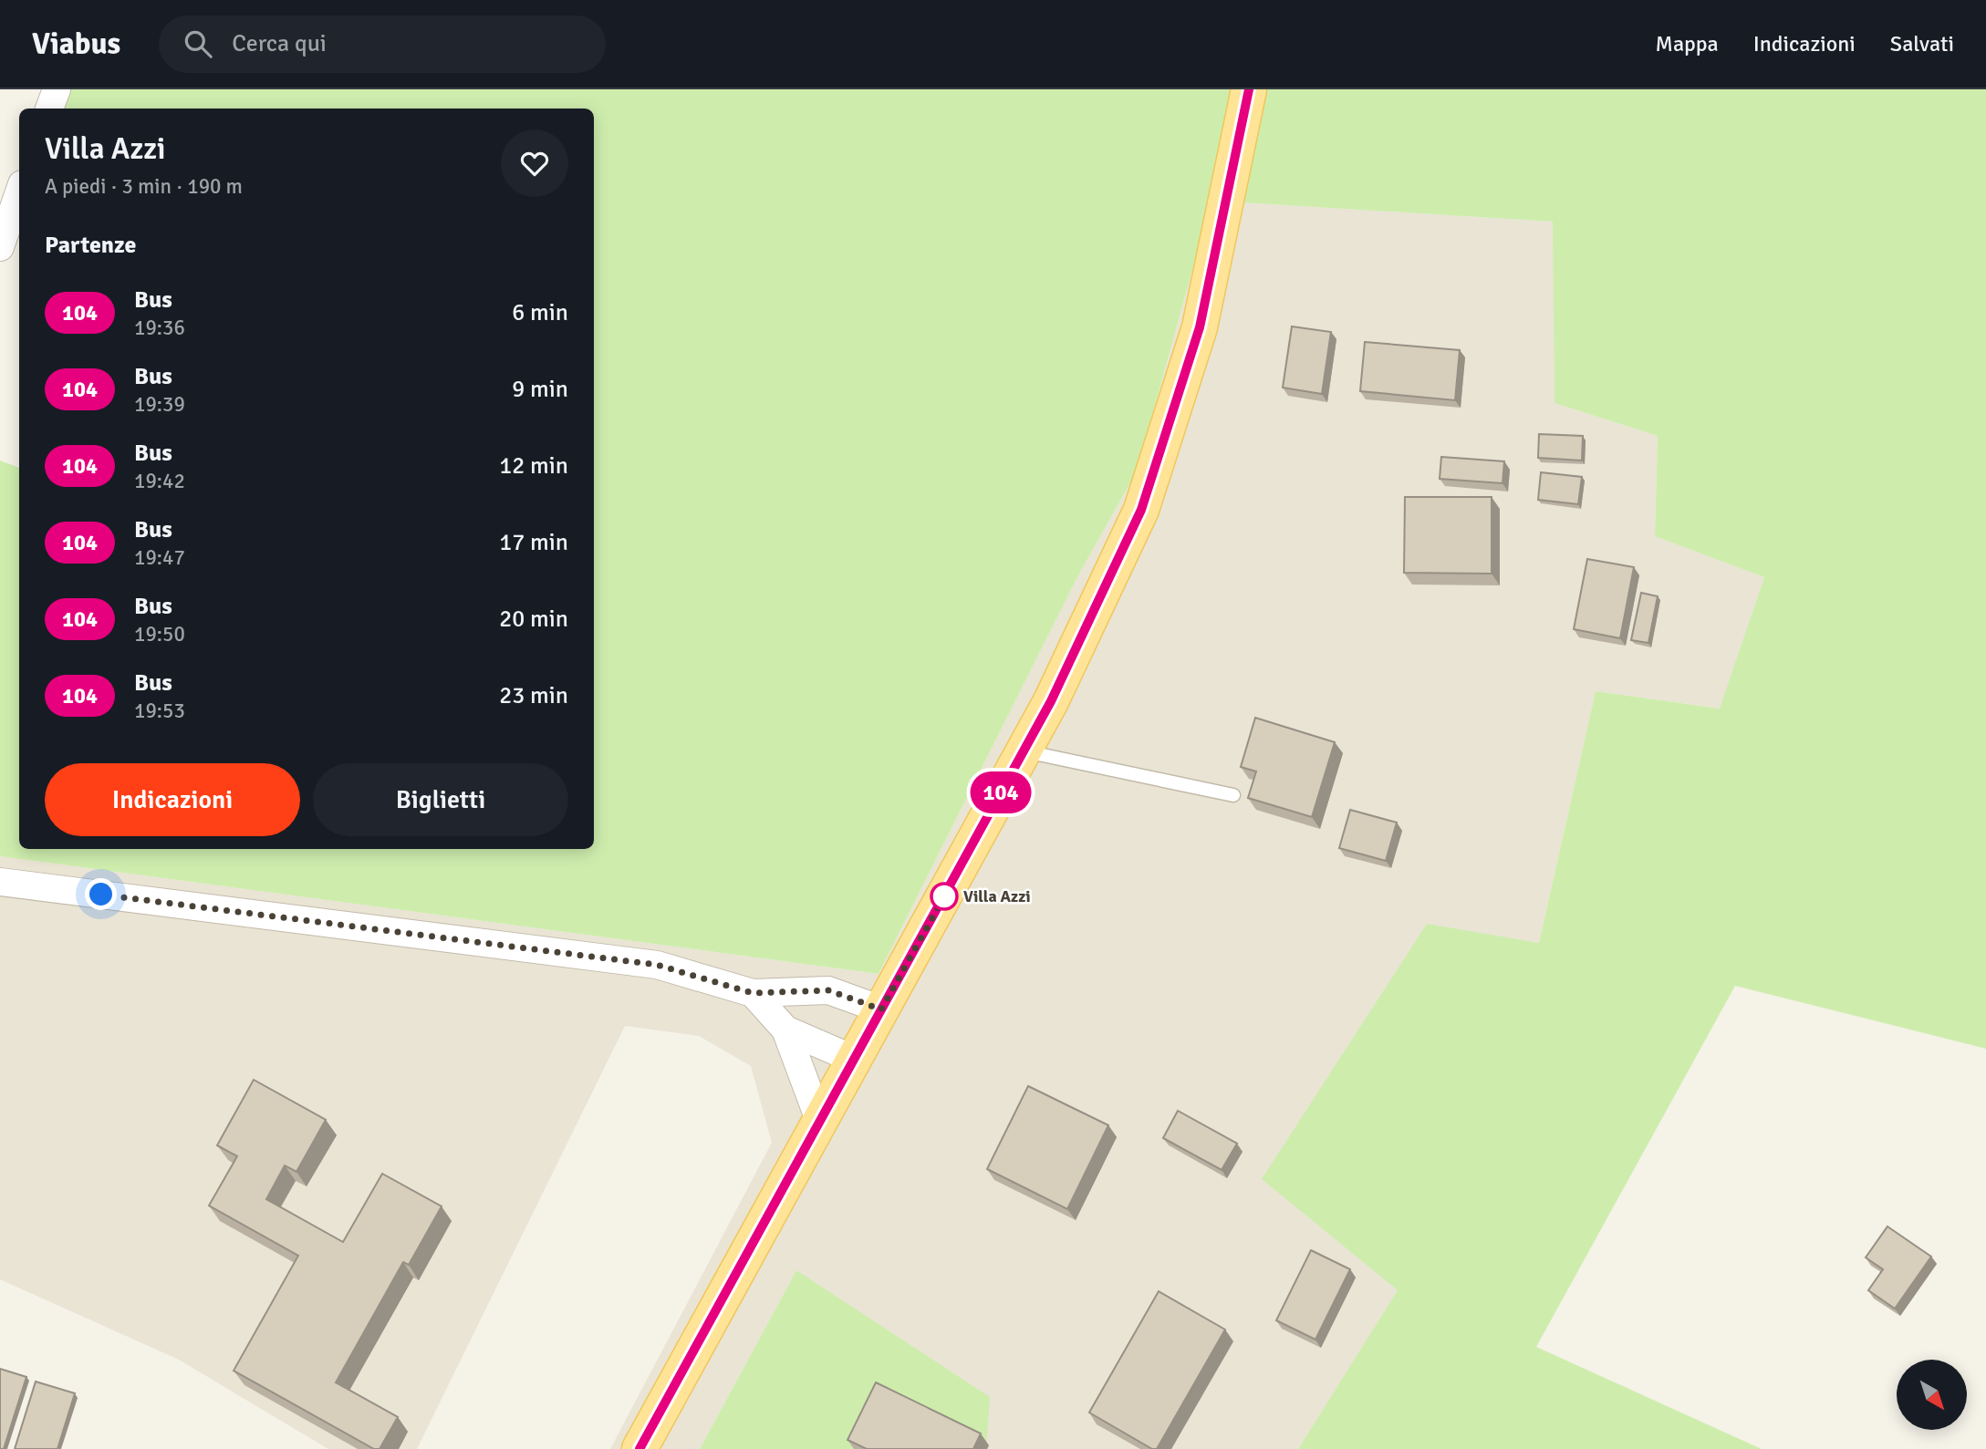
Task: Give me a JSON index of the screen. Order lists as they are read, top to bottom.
{
  "places": ["Villa Azzi"],
  "lines": ["bus line 104"],
  "north": "bottom right",
  "page": {
    "header": "Viabus",
    "search": "Cerca qui",
    "nav": ["Mappa", "Indicazioni", "Salvati"],
    "on_map": "104",
    "heading": [
      ["Villa Azzi", "A piedi · 3 min · 190 m"],
      "Partenze"
    ],
    "list": [
      {
        "mark": "104",
        "name": "Bus",
        "note": "19:36",
        "value": "6 min"
      },
      {
        "mark": "104",
        "name": "Bus",
        "note": "19:39",
        "value": "9 min"
      },
      {
        "mark": "104",
        "name": "Bus",
        "note": "19:42",
        "value": "12 min"
      },
      {
        "mark": "104",
        "name": "Bus",
        "note": "19:47",
        "value": "17 min"
      },
      {
        "mark": "104",
        "name": "Bus",
        "note": "19:50",
        "value": "20 min"
      },
      {
        "mark": "104",
        "name": "Bus",
        "note": "19:53",
        "value": "23 min"
      }
    ],
    "buttons": ["Indicazioni", "Biglietti"]
  }
}
